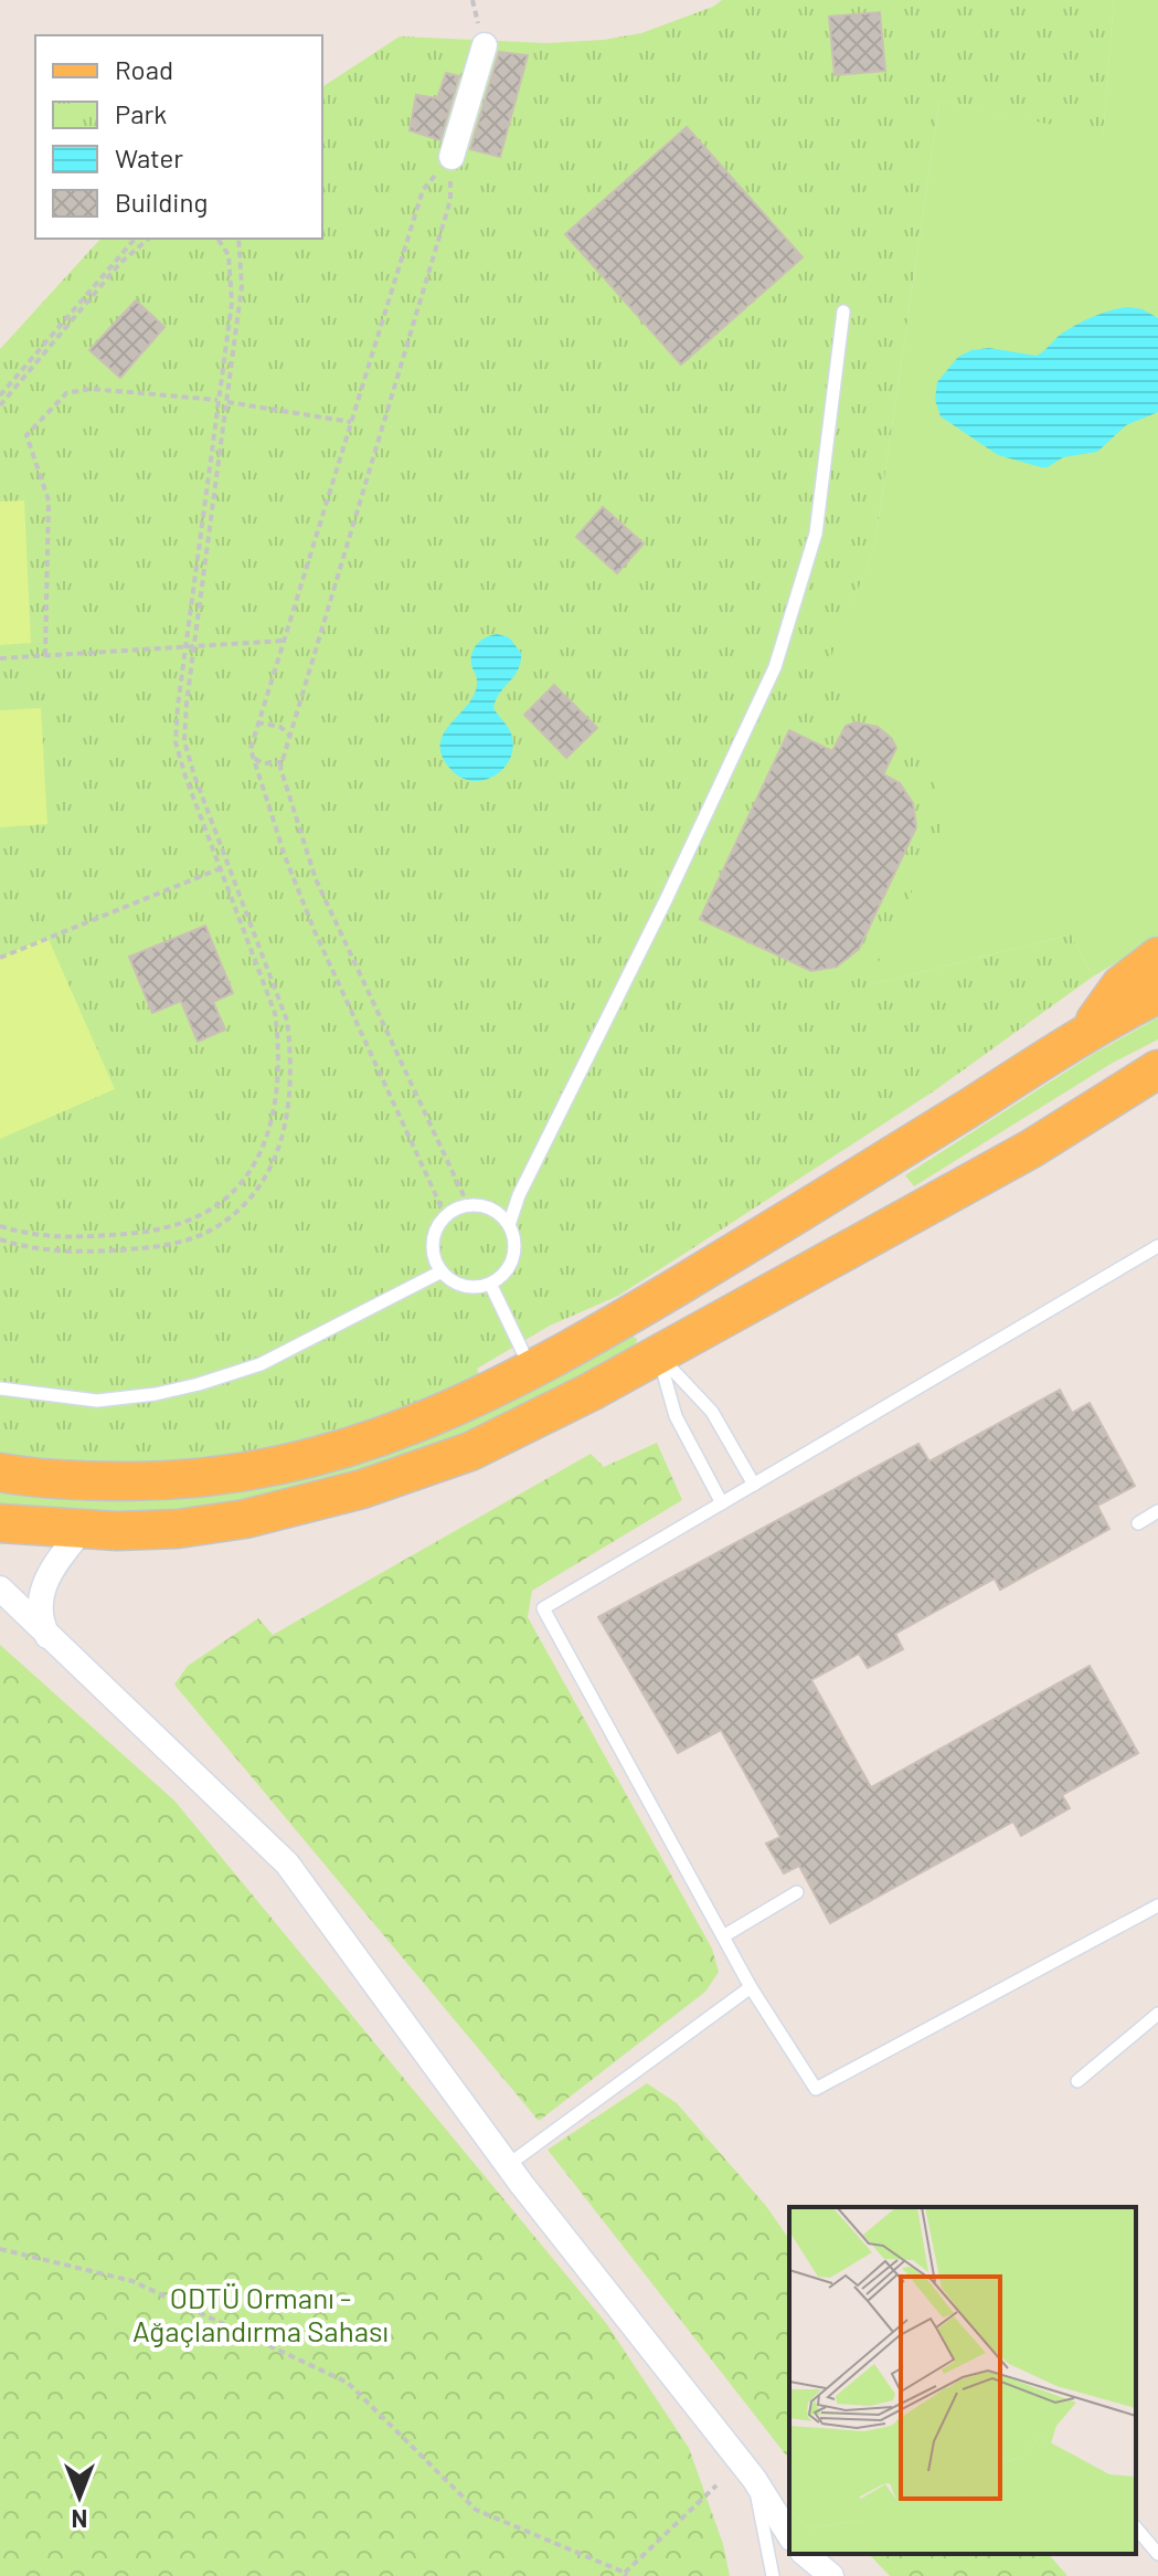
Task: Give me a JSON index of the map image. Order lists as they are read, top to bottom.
{
  "parks": ["ODTÜ Ormanı - Ağaçlandırma Sahası"],
  "legend": [
    "Road",
    "Park",
    "Water",
    "Building"
  ],
  "north": "bottom"
}
